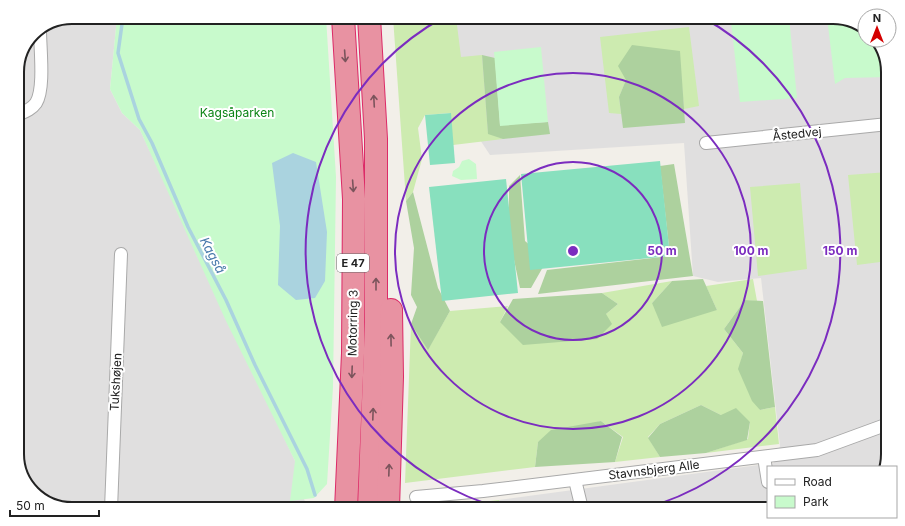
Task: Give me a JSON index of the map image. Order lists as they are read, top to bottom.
{
  "streets": {
    "highway": ["E 47", "Motorring 3"],
    "street": ["Åstedvej", "Tukshøjen", "Stavnsbjerg Alle"]
  },
  "water": ["Kagså"],
  "parks": ["Kagsåparken"],
  "legend": ["Road", "Park"],
  "scale_bar": "50 m",
  "north": "top",
  "rings": ["50 m", "100 m", "150 m"]
}
